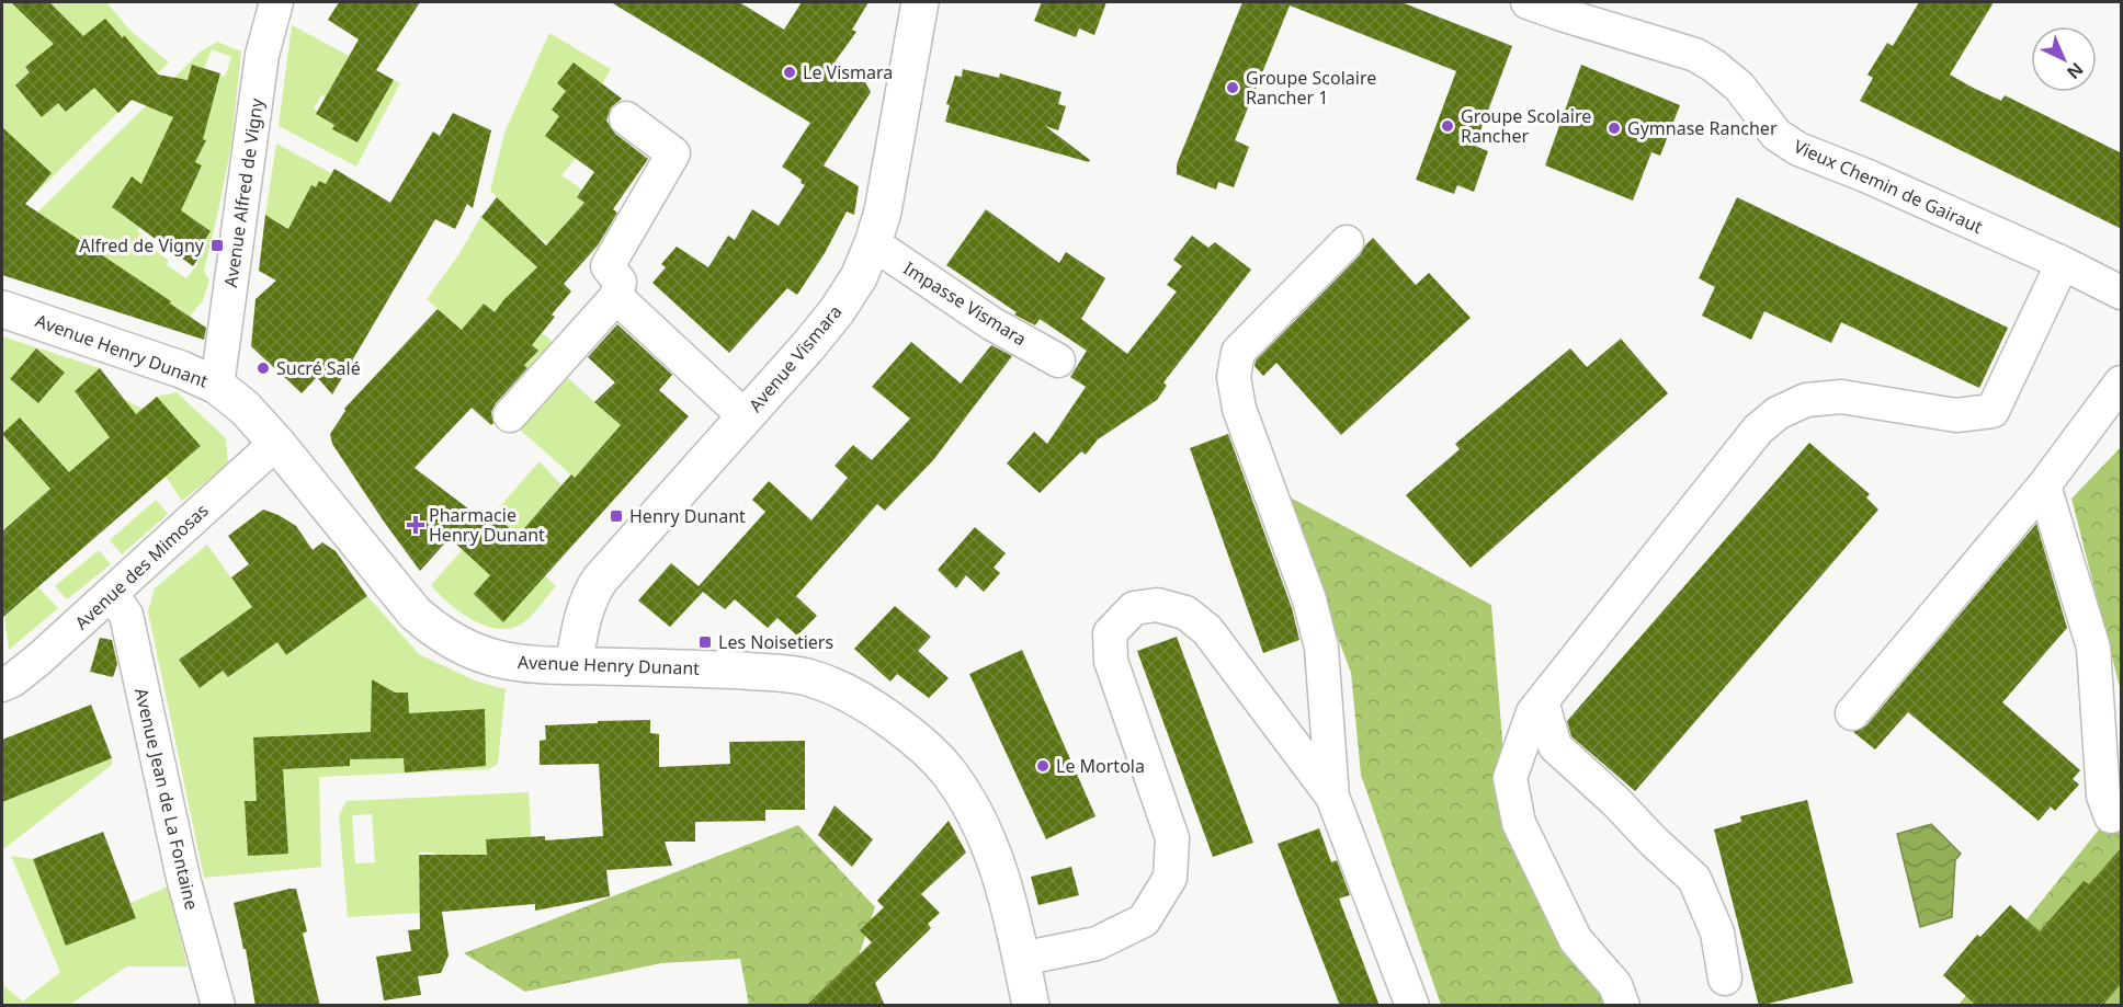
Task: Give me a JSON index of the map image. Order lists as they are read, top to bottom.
{
  "streets": {
    "street": [
      "Vieux Chemin de Gairaut",
      "Avenue Alfred de Vigny",
      "Impasse Vismara",
      "Avenue Henry Dunant",
      "Avenue Vismara",
      "Avenue des Mimosas",
      "Avenue Jean de La Fontaine"
    ]
  },
  "crossings": [
    ["Avenue Alfred de Vigny", "Avenue Henry Dunant"],
    ["Impasse Vismara", "Avenue Vismara"],
    ["Avenue Henry Dunant", "Avenue Vismara"],
    ["Avenue Henry Dunant", "Avenue des Mimosas"],
    ["Avenue des Mimosas", "Avenue Jean de La Fontaine"]
  ],
  "places": {
    "other": [
      "Le Vismara",
      "Groupe Scolaire Rancher 1",
      "Groupe Scolaire Rancher",
      "Gymnase Rancher",
      "Sucré Salé",
      "Le Mortola"
    ],
    "transit": ["Alfred de Vigny", "Henry Dunant", "Les Noisetiers"],
    "health": ["Pharmacie Henry Dunant"]
  },
  "north": "bottom right"
}
